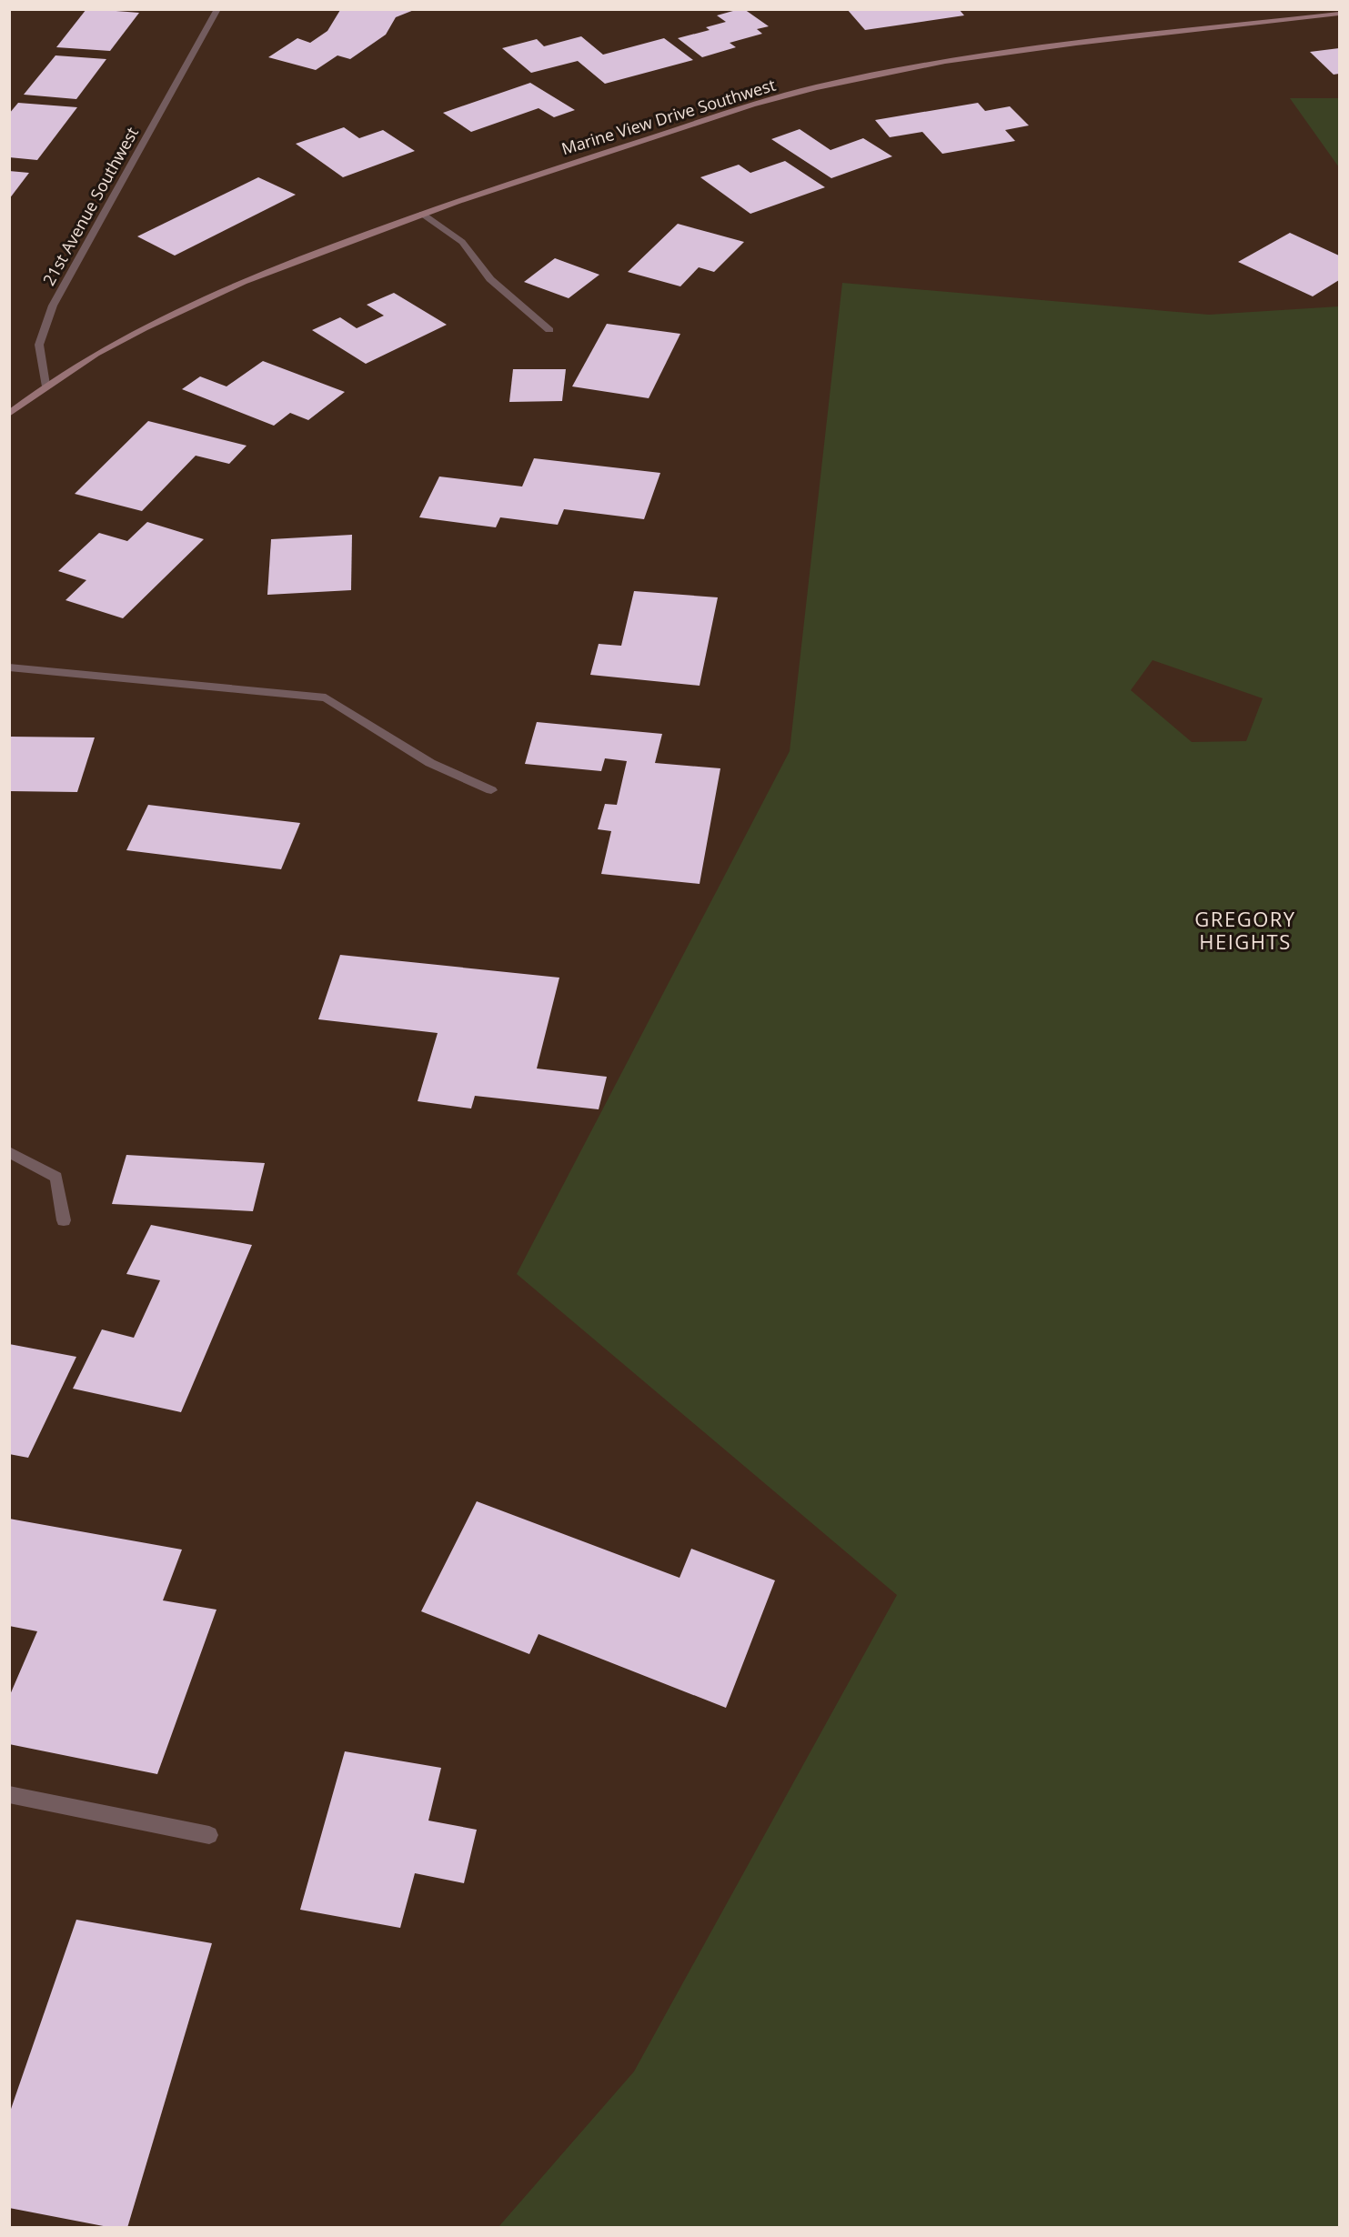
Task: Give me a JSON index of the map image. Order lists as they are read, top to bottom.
{
  "streets": {
    "street": ["Marine View Drive Southwest", "21st Avenue Southwest"]
  },
  "crossings": [
    ["Marine View Drive Southwest", "21st Avenue Southwest"]
  ],
  "districts": ["GREGORY HEIGHTS"]
}
